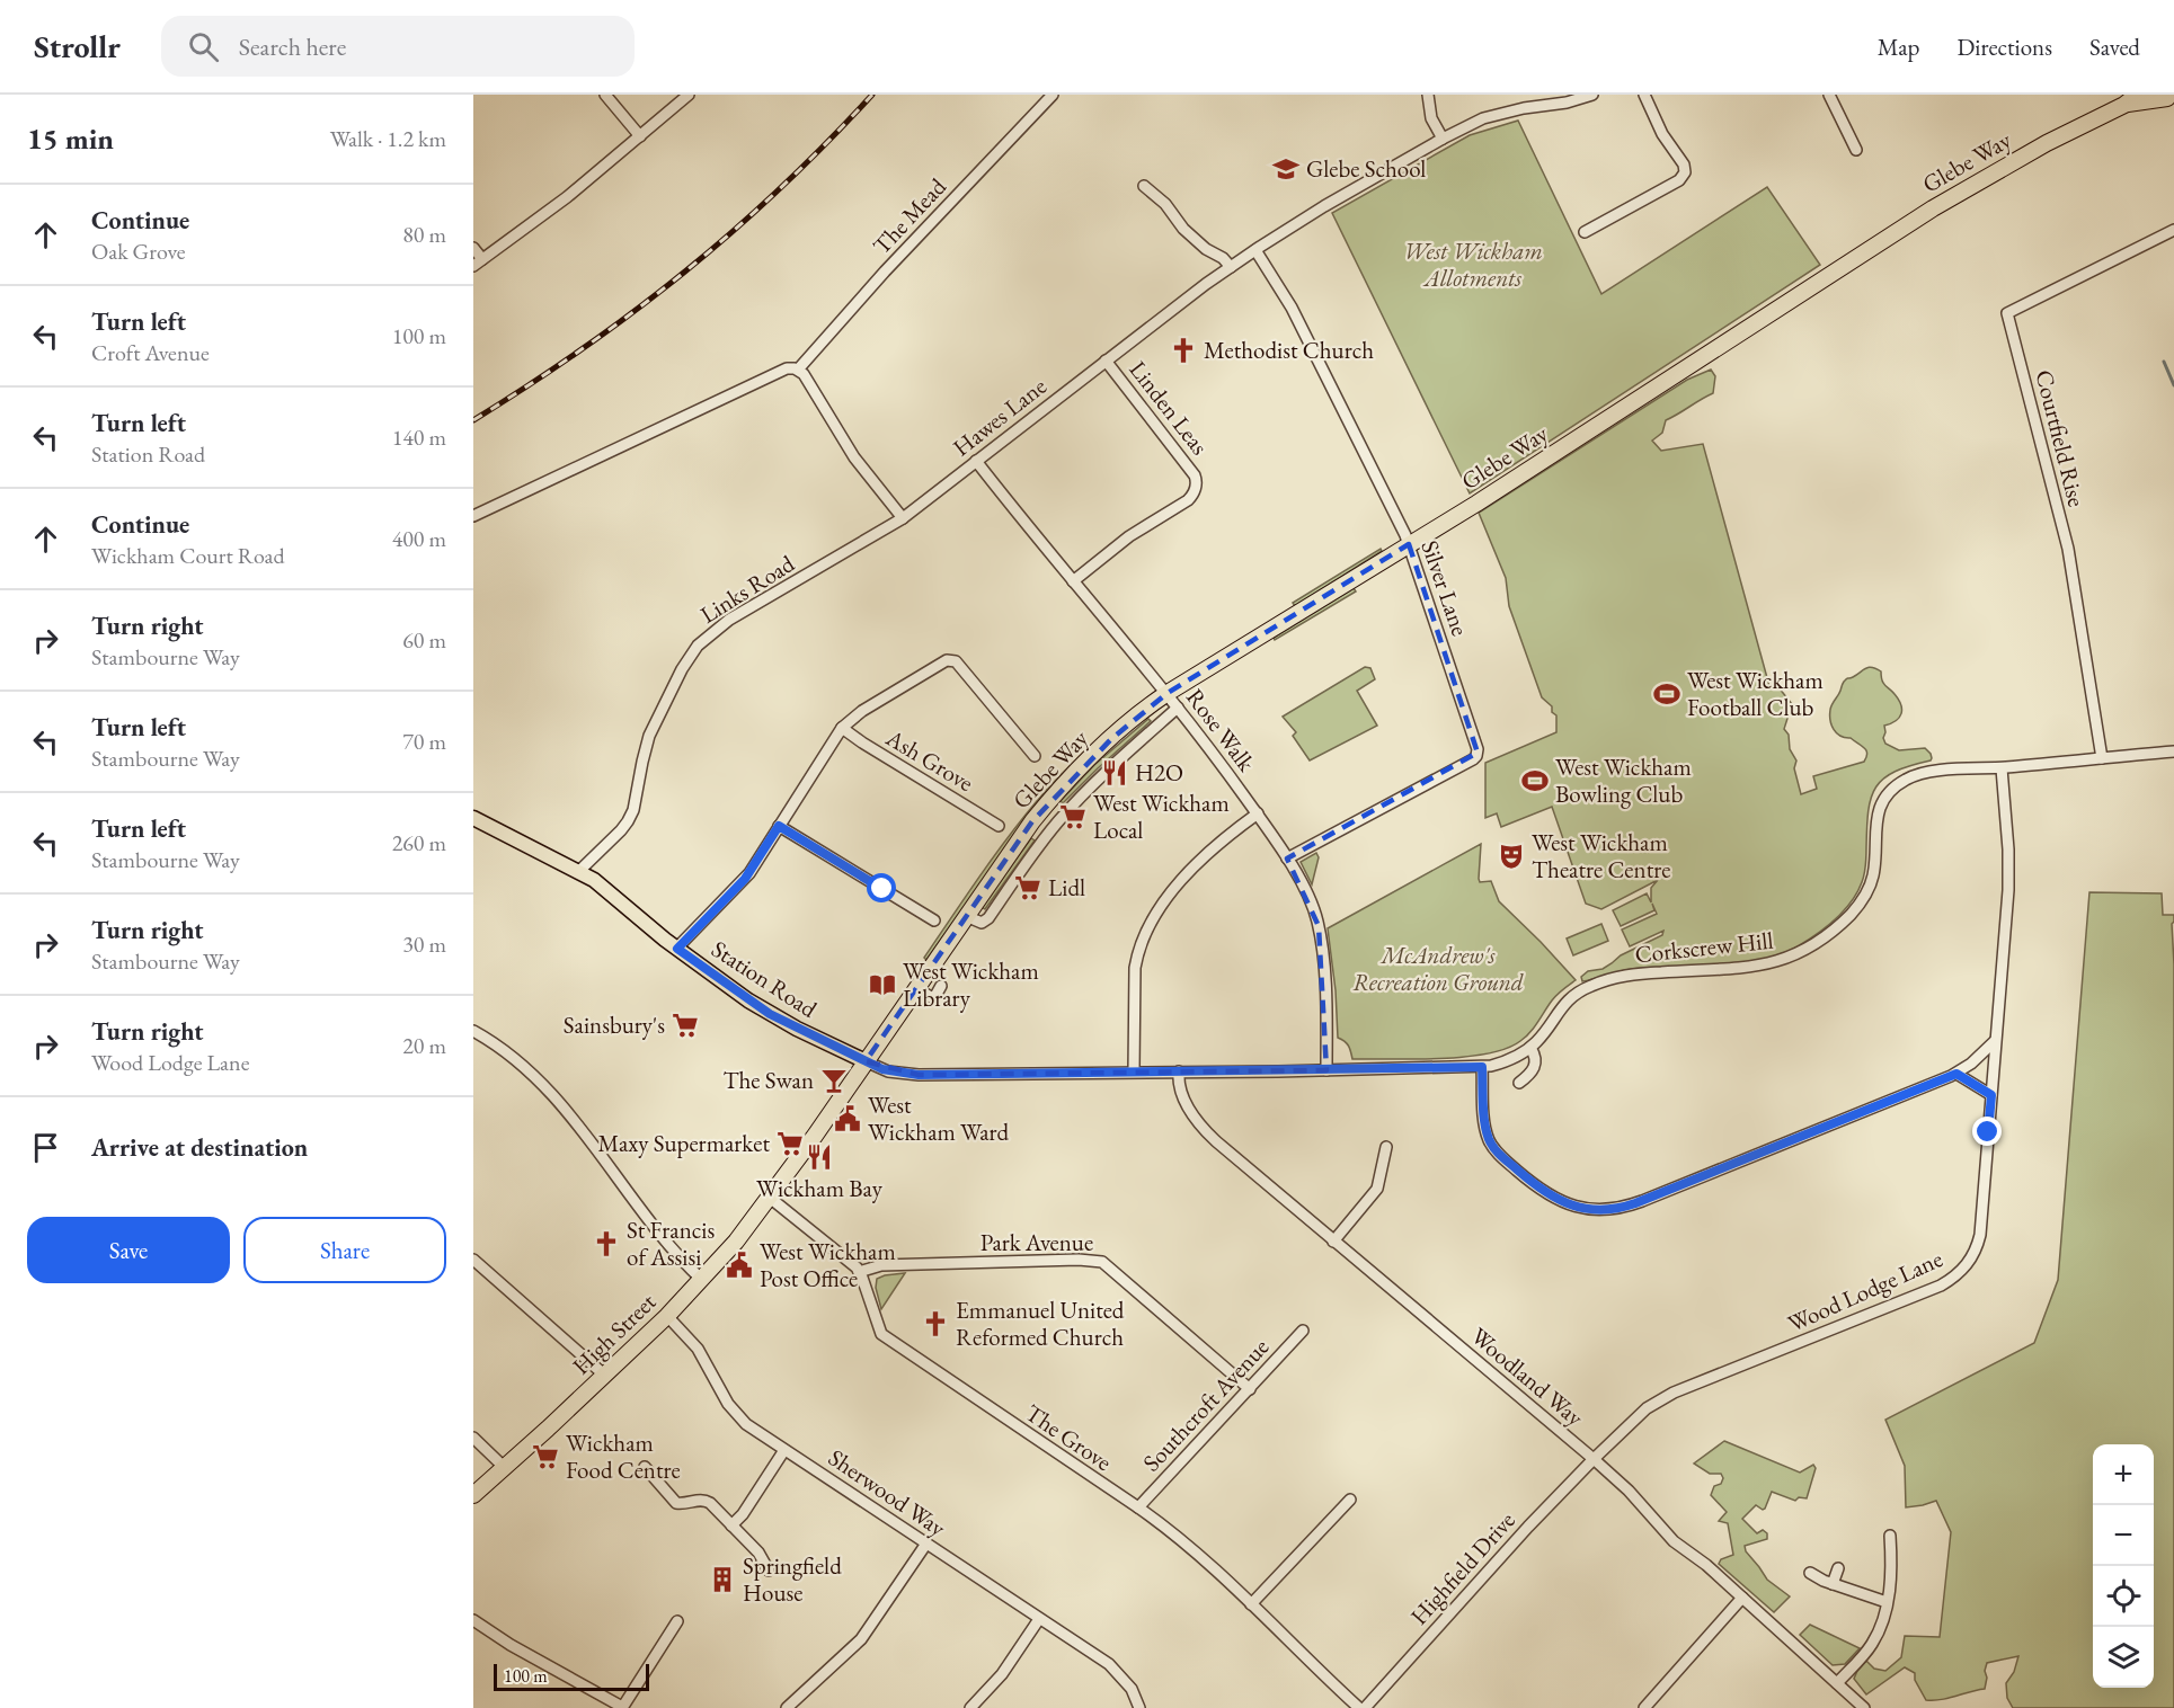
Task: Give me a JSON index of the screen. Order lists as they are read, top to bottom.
{
  "streets": {
    "highway": ["Glebe Way", "High Street"],
    "main road": ["Station Road"],
    "street": [
      "The Mead",
      "Linden Leas",
      "Hawes Lane",
      "Courtfield Rise",
      "Silver Lane",
      "Links Road",
      "Rose Walk",
      "Ash Grove",
      "Corkscrew Hill",
      "Park Avenue",
      "Wood Lodge Lane",
      "Woodland Way",
      "Southcroft Avenue",
      "The Grove",
      "Sherwood Way",
      "Highfield Drive"
    ]
  },
  "crossings": [
    ["Glebe Way", "Silver Lane"],
    ["Glebe Way", "Rose Walk"],
    ["Glebe Way", "Corkscrew Hill"],
    ["Glebe Way", "Station Road"],
    ["Glebe Way", "High Street"],
    ["Linden Leas", "Hawes Lane"],
    ["Linden Leas", "Rose Walk"],
    ["Hawes Lane", "Silver Lane"],
    ["Hawes Lane", "Links Road"],
    ["Hawes Lane", "Rose Walk"],
    ["Courtfield Rise", "Corkscrew Hill"],
    ["Silver Lane", "Rose Walk"],
    ["Links Road", "Station Road"],
    ["Rose Walk", "Corkscrew Hill"],
    ["Corkscrew Hill", "Station Road"],
    ["Corkscrew Hill", "Wood Lodge Lane"],
    ["Corkscrew Hill", "High Street"],
    ["Corkscrew Hill", "Woodland Way"],
    ["Station Road", "High Street"],
    ["Park Avenue", "Southcroft Avenue"],
    ["Park Avenue", "The Grove"],
    ["Wood Lodge Lane", "Woodland Way"],
    ["Wood Lodge Lane", "Highfield Drive"],
    ["High Street", "The Grove"],
    ["High Street", "Sherwood Way"],
    ["Woodland Way", "Highfield Drive"],
    ["Southcroft Avenue", "The Grove"],
    ["The Grove", "Highfield Drive"]
  ],
  "parks": ["West Wickham Allotments", "McAndrew's Recreation Ground"],
  "places": {
    "school or university": ["Glebe School"],
    "church": ["Methodist Church", "St Francis of Assisi", "Emmanuel United Reformed Church"],
    "sports": ["West Wickham Football Club", "West Wickham Bowling Club"],
    "restaurant": ["H2O", "Wickham Bay"],
    "supermarket": [
      "West Wickham Local",
      "Lidl",
      "Sainsbury's",
      "Maxy Supermarket",
      "Wickham Food Centre"
    ],
    "theatre": ["West Wickham Theatre Centre"],
    "library": ["West Wickham Library"],
    "bar": ["The Swan"],
    "public building": ["West Wickham Ward", "West Wickham Post Office"],
    "building": ["Springfield House"]
  },
  "scale_bar": "100 m",
  "page": {
    "header": "Strollr",
    "search": "Search here",
    "nav": ["Map", "Directions", "Saved"],
    "heading": ["15 min", "Walk · 1.2 km"],
    "list": [
      ["Continue", "Oak Grove", "80 m"],
      ["Turn left", "Croft Avenue", "100 m"],
      ["Turn left", "Station Road", "140 m"],
      ["Continue", "Wickham Court Road", "400 m"],
      ["Turn right", "Stambourne Way", "60 m"],
      ["Turn left", "Stambourne Way", "70 m"],
      ["Turn left", "Stambourne Way", "260 m"],
      ["Turn right", "Stambourne Way", "30 m"],
      ["Turn right", "Wood Lodge Lane", "20 m"],
      "Arrive at destination"
    ],
    "buttons": ["Save", "Share"],
    "map_buttons": ["+", "−"],
    "scale": "100 m"
  }
}
